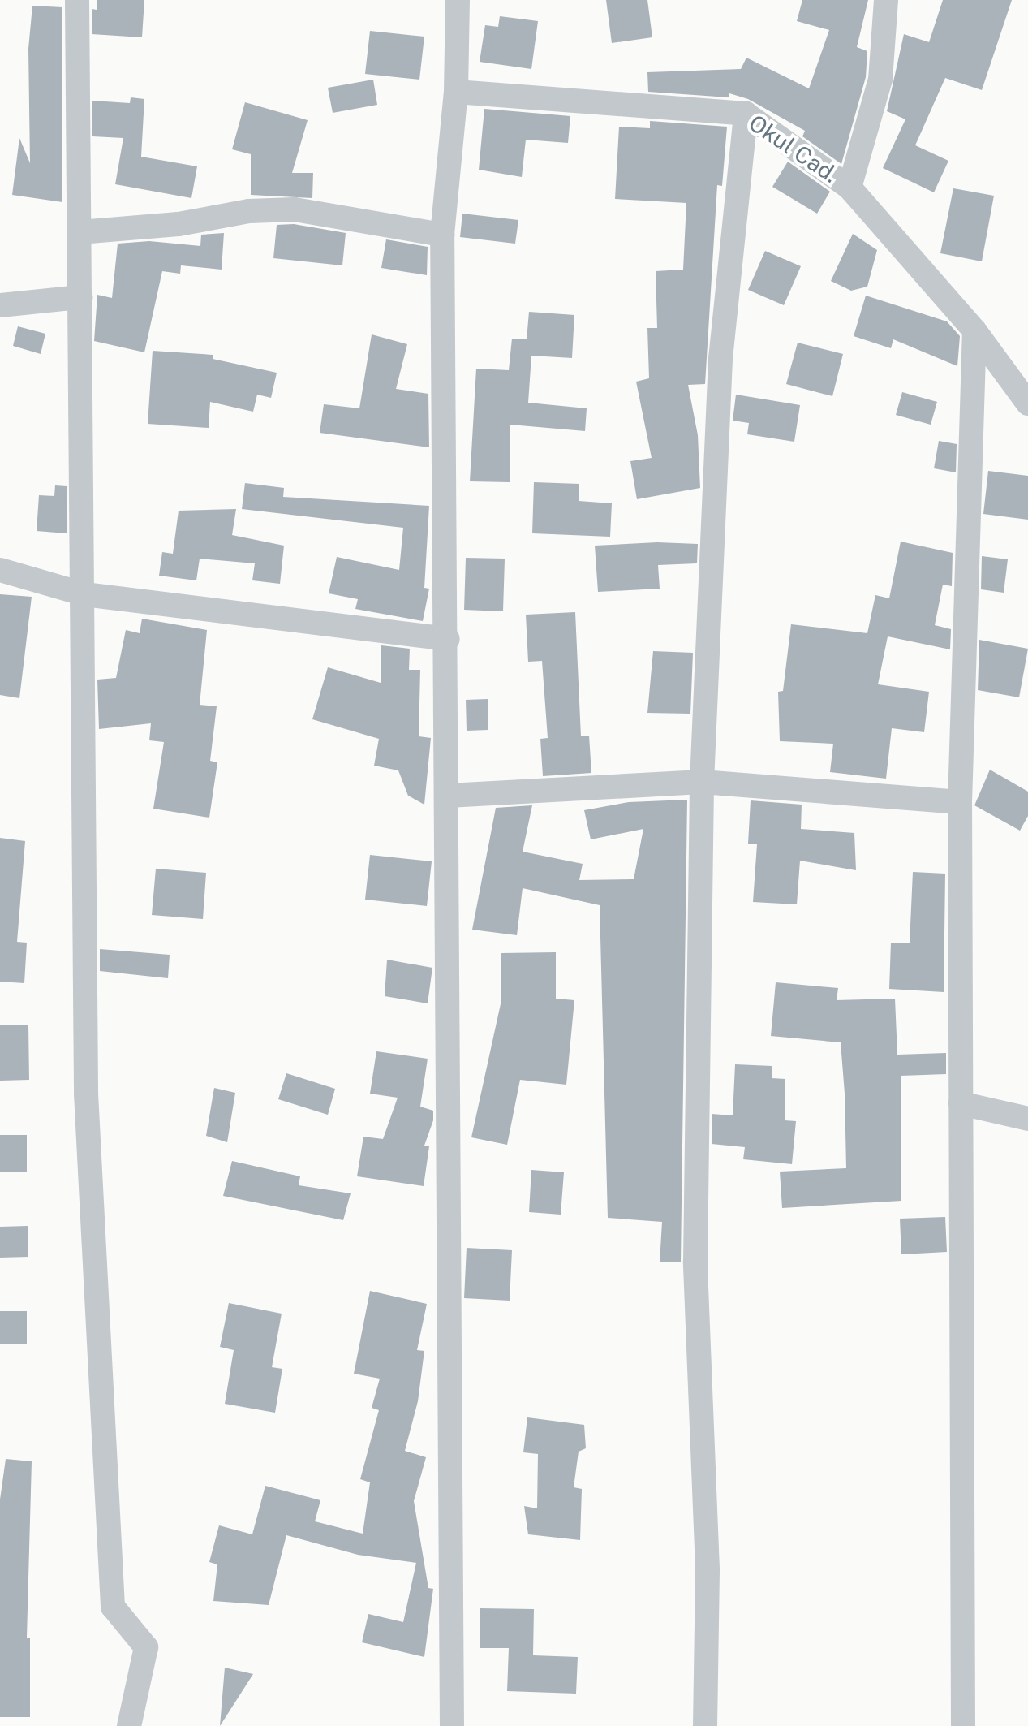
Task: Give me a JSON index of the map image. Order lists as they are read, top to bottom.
{
  "streets": {
    "street": ["Okul Cad."]
  }
}
